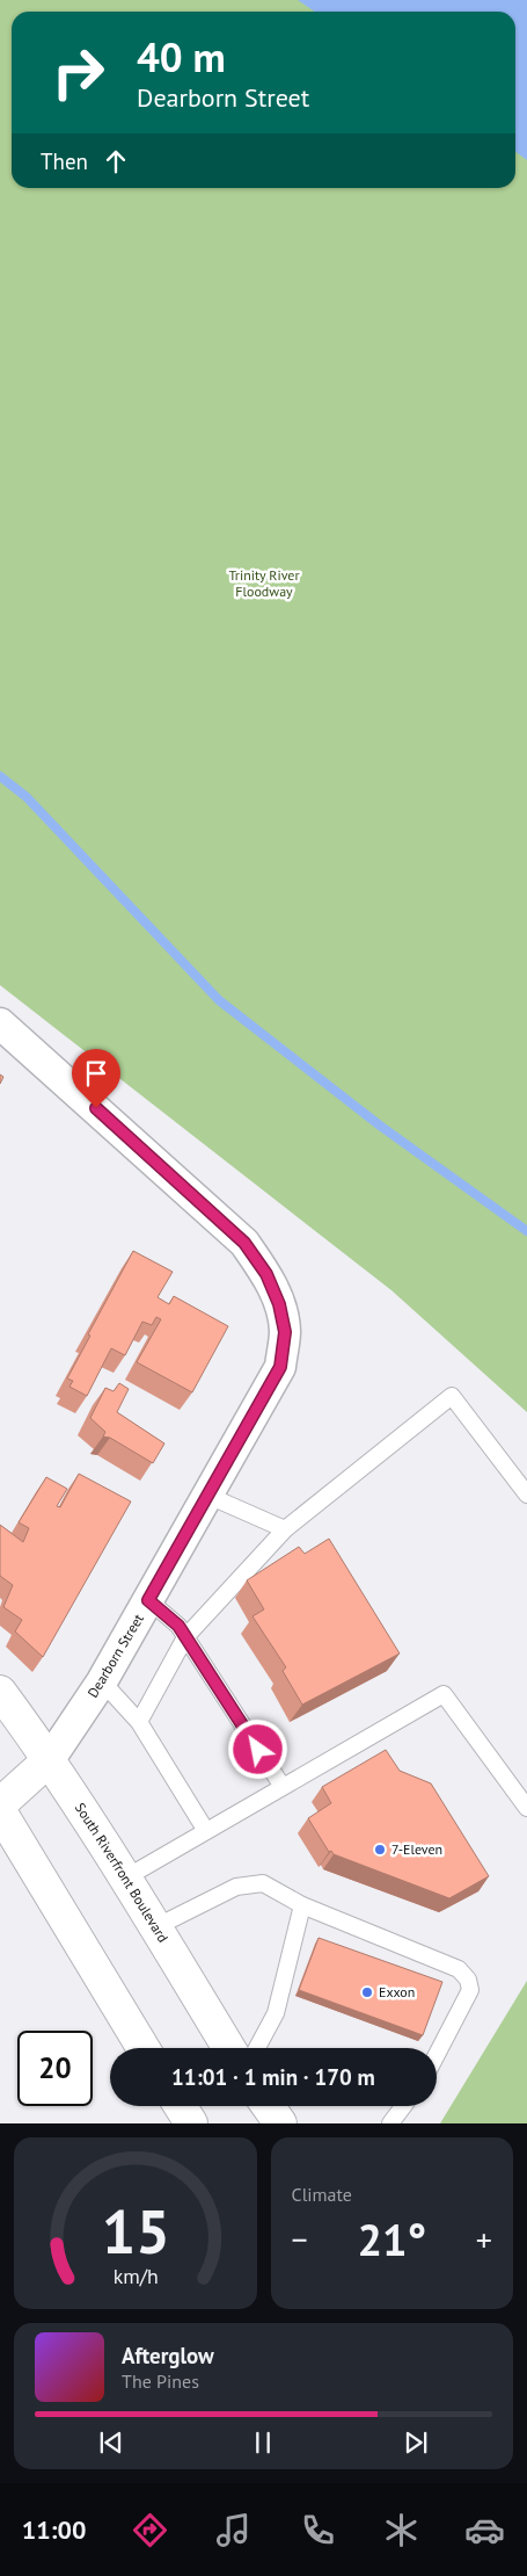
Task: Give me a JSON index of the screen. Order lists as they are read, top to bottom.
{
  "streets": {
    "main road": ["South Riverfront Boulevard"],
    "street": ["Dearborn Street"]
  },
  "crossings": [
    ["Dearborn Street", "South Riverfront Boulevard"]
  ],
  "parks": ["Trinity River Floodway"],
  "places": ["7-Eleven", "Exxon"],
  "page": {
    "turn": ["40 m", "Dearborn Street"],
    "then": "Then",
    "limit": "20",
    "trip": "11:01 · 1 min · 170 m",
    "tile": "Climate",
    "heat": ["−", "21°", "+"],
    "song": ["Afterglow", "The Pines"],
    "tabs": "11:00",
    "gauge": ["15", "km/h"]
  }
}
